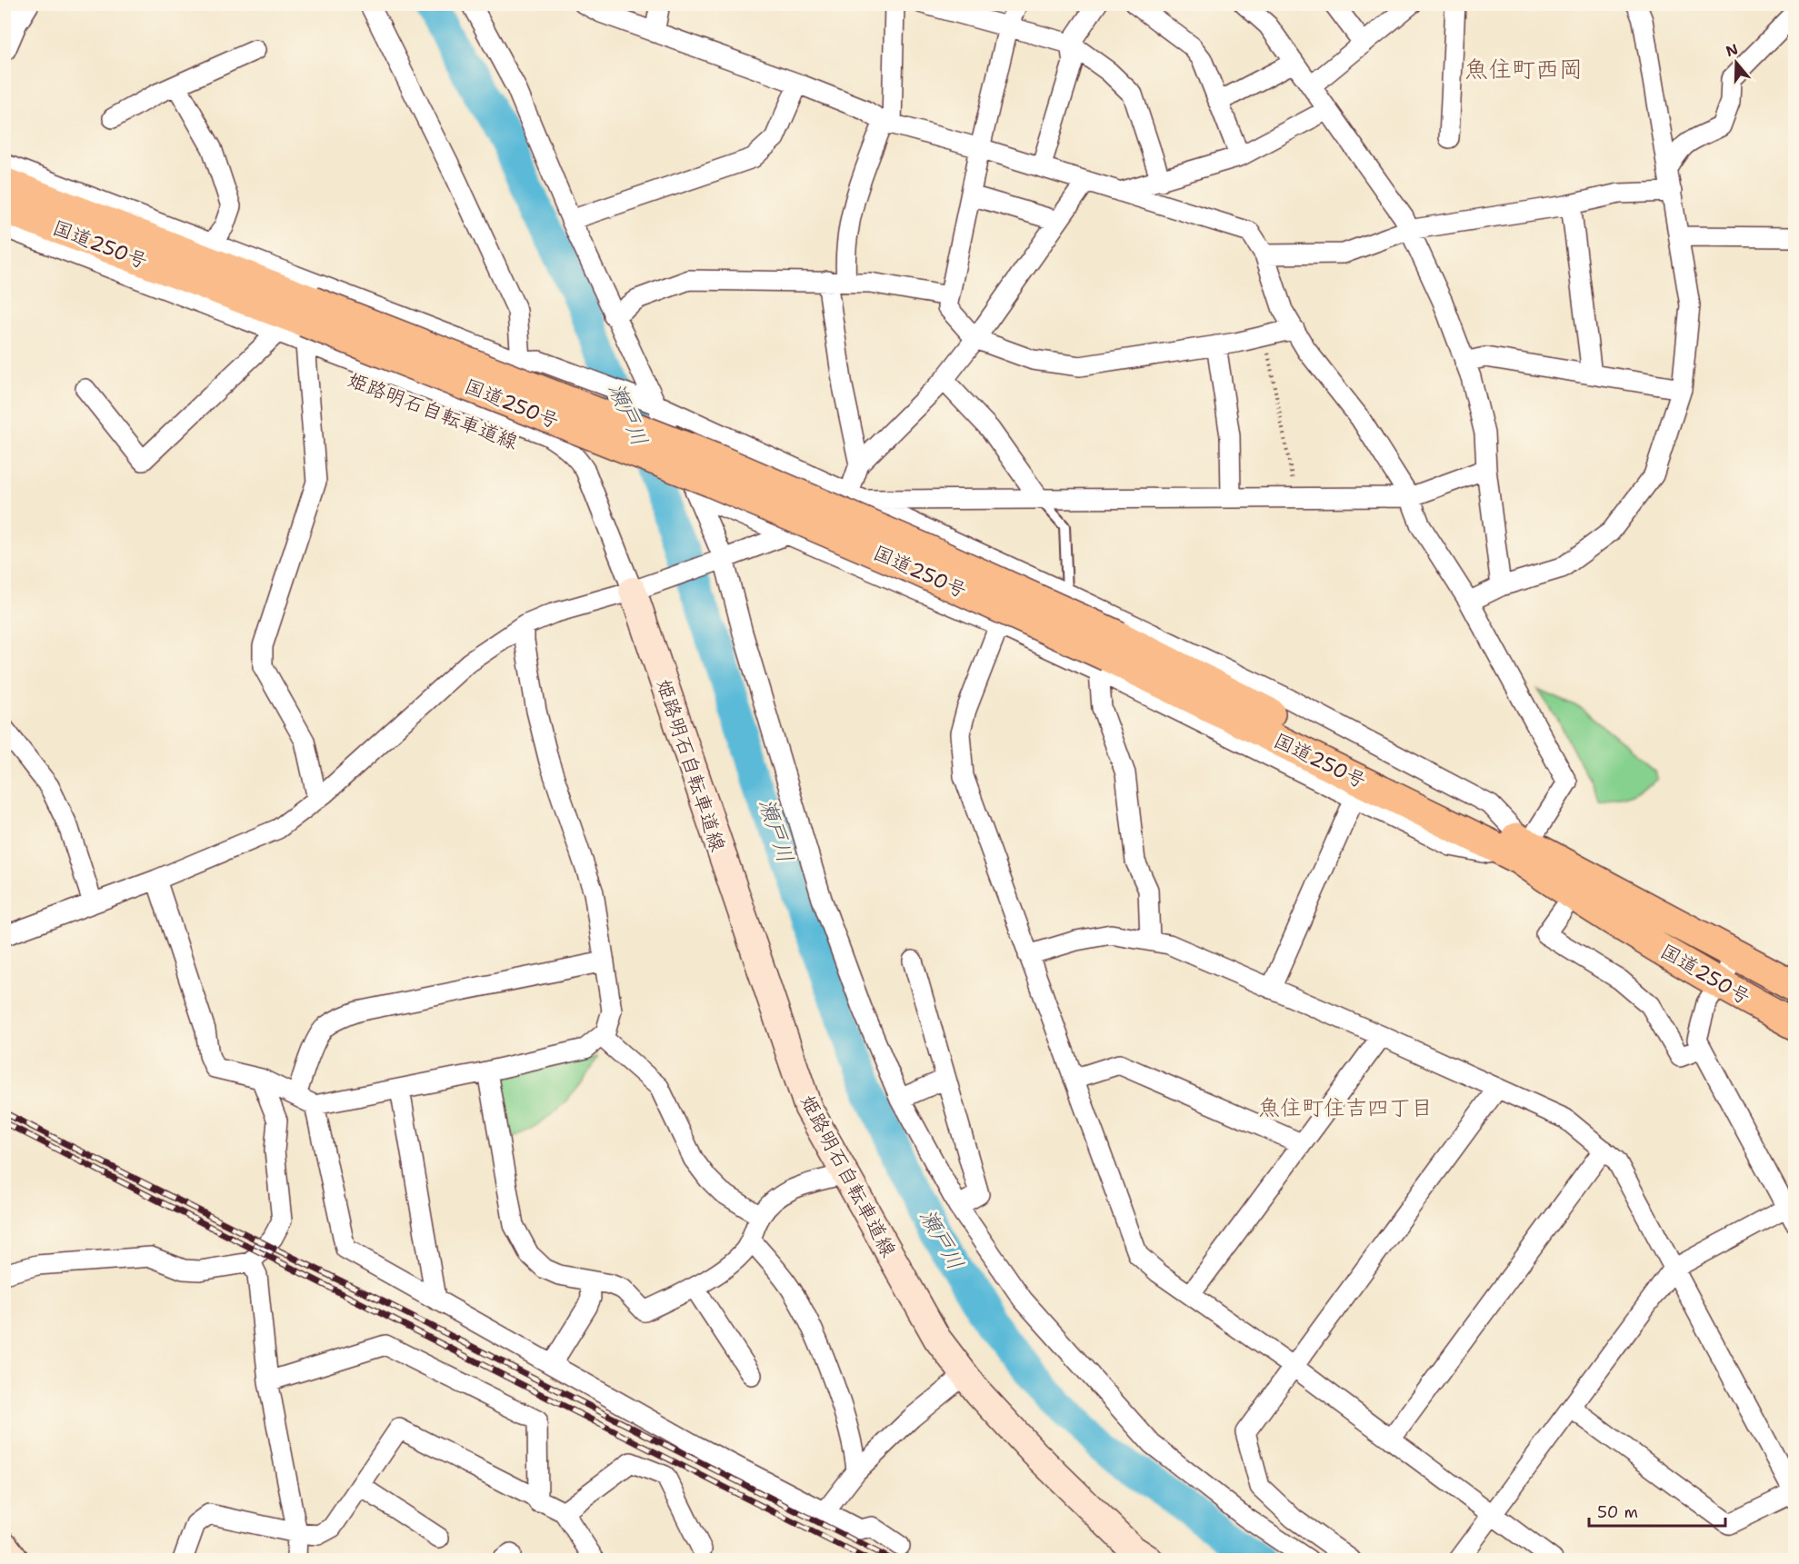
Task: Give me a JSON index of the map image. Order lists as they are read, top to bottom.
{
  "streets": {
    "highway": ["国道250号"],
    "main road": ["姫路明石自転車道線"]
  },
  "districts": ["魚住町西岡", "魚住町住吉四丁目"],
  "water": ["瀬戸川"],
  "scale_bar": "50 m",
  "north": "top"
}
